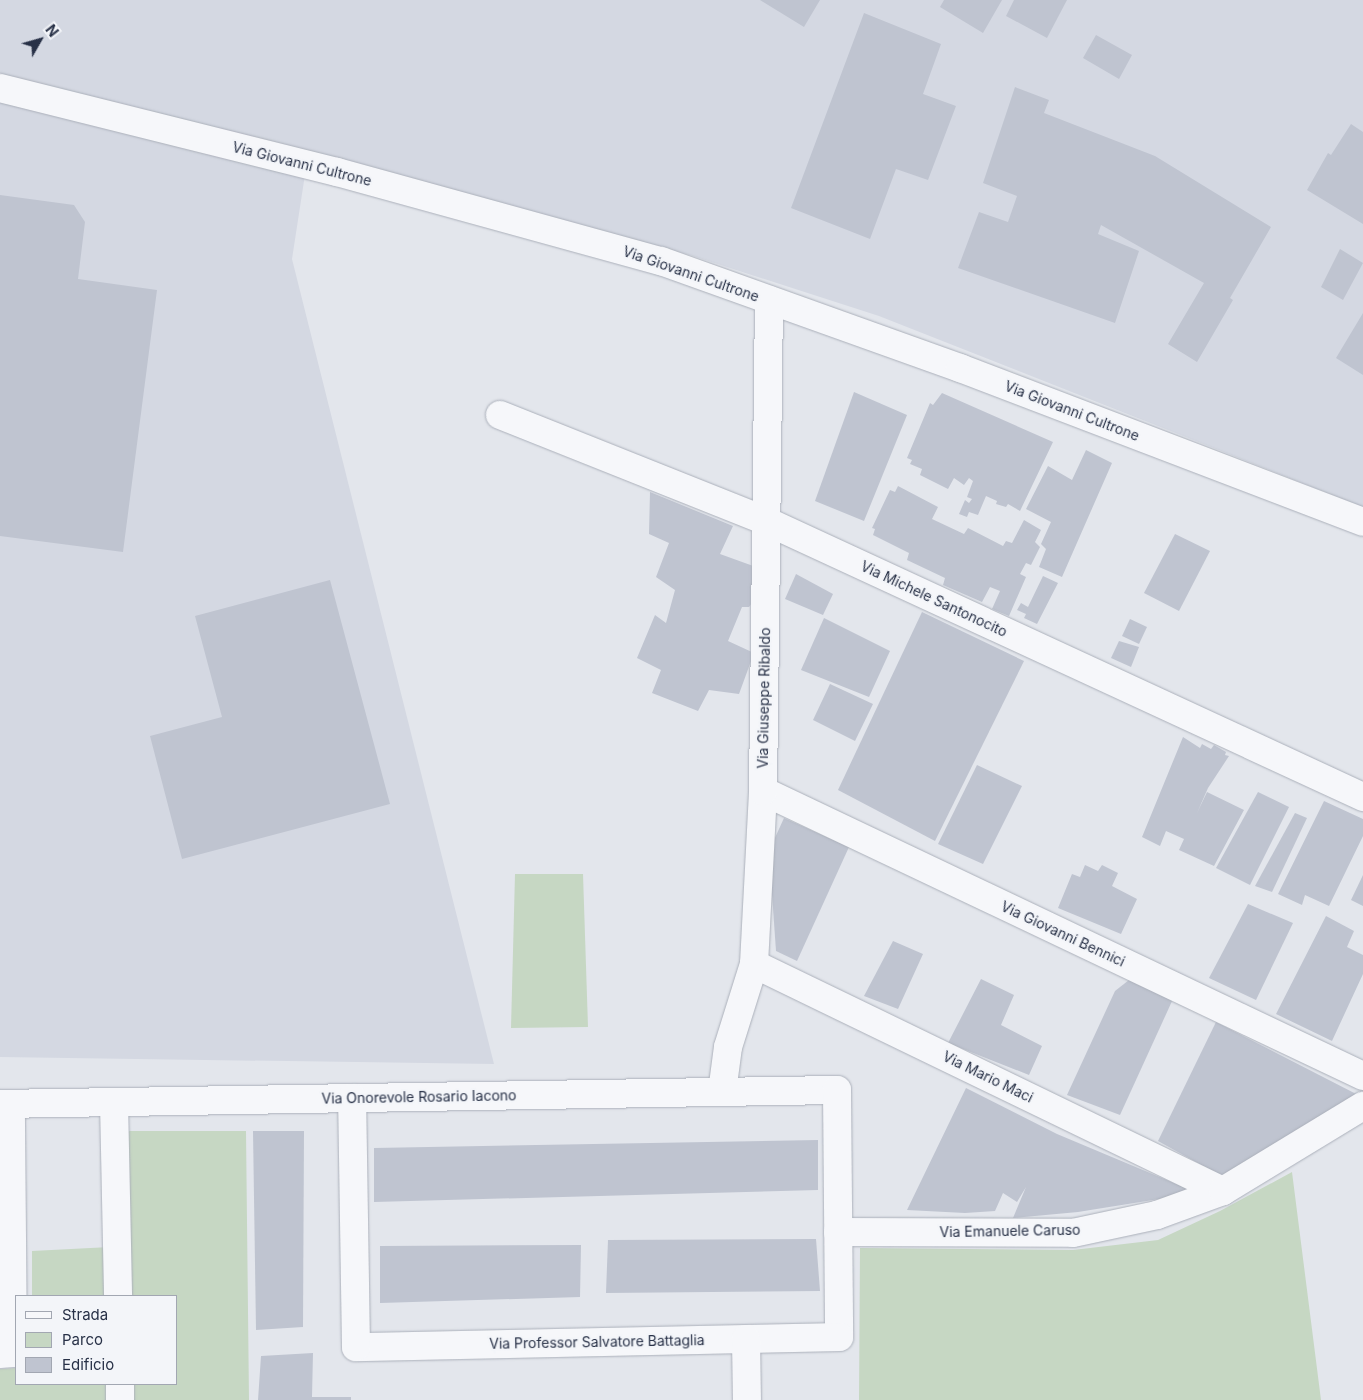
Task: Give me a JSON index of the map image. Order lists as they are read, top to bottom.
{
  "streets": {
    "street": [
      "Via Giovanni Cultrone",
      "Via Michele Santonocito",
      "Via Giuseppe Ribaldo",
      "Via Giovanni Bennici",
      "Via Mario Maci",
      "Via Onorevole Rosario Iacono",
      "Via Emanuele Caruso",
      "Via Professor Salvatore Battaglia"
    ]
  },
  "crossings": [
    ["Via Giovanni Cultrone", "Via Giuseppe Ribaldo"],
    ["Via Michele Santonocito", "Via Giuseppe Ribaldo"],
    ["Via Giuseppe Ribaldo", "Via Giovanni Bennici"],
    ["Via Giuseppe Ribaldo", "Via Mario Maci"],
    ["Via Giuseppe Ribaldo", "Via Onorevole Rosario Iacono"],
    ["Via Mario Maci", "Via Emanuele Caruso"],
    ["Via Onorevole Rosario Iacono", "Via Emanuele Caruso"],
    ["Via Onorevole Rosario Iacono", "Via Professor Salvatore Battaglia"],
    ["Via Emanuele Caruso", "Via Professor Salvatore Battaglia"]
  ],
  "legend": ["Strada", "Parco", "Edificio"],
  "north": "top right"
}
